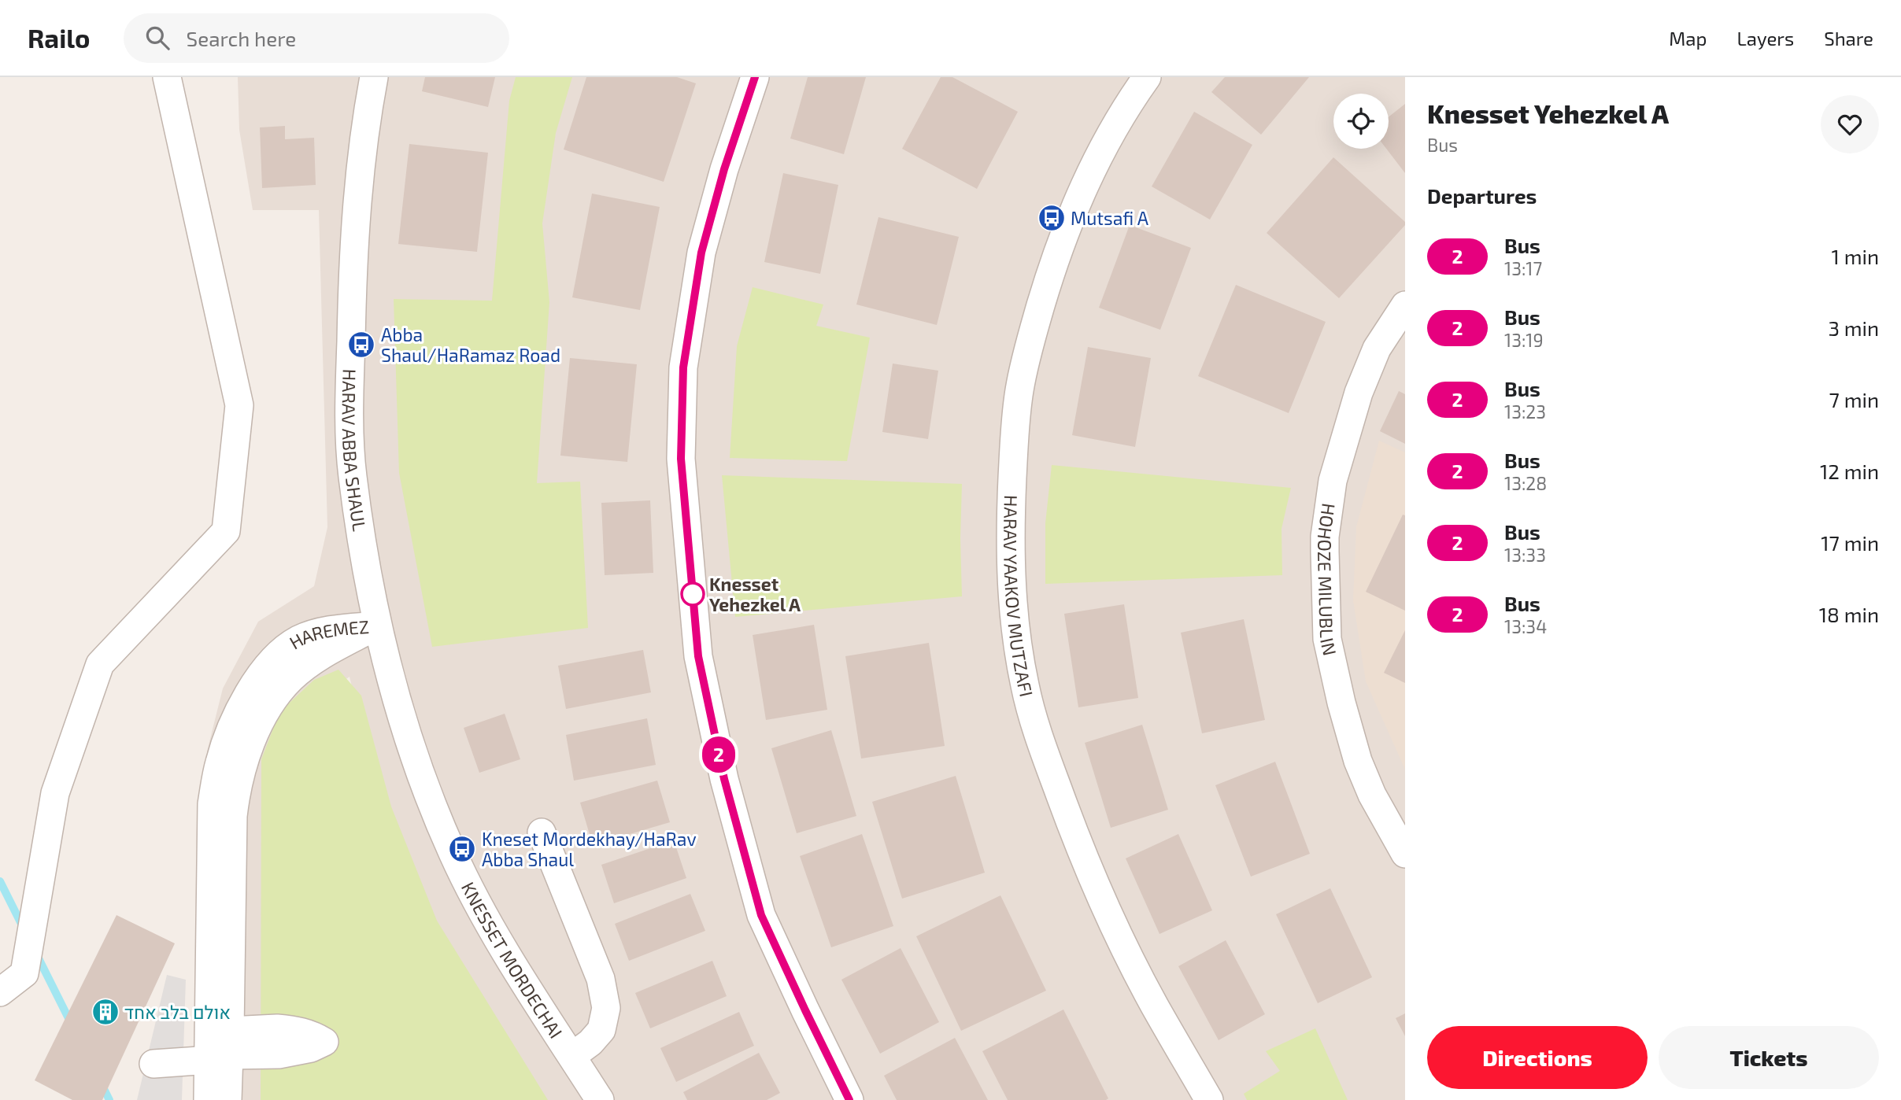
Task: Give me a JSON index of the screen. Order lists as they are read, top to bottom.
{
  "streets": {
    "street": [
      "HARAV ABBA SHAUL",
      "HOHOZE MILUBLIN",
      "HARAV YAAKOV MUTZAFI",
      "HAREMEZ",
      "KNESSET MORDECHAI"
    ]
  },
  "crossings": [
    ["HARAV ABBA SHAUL", "HAREMEZ"],
    ["HARAV ABBA SHAUL", "KNESSET MORDECHAI"],
    ["HAREMEZ", "KNESSET MORDECHAI"]
  ],
  "places": {
    "bus stop": ["Mutsafi A", "Abba Shaul/HaRamaz Road", "Kneset Mordekhay/HaRav Abba Shaul"],
    "other": ["Knesset Yehezkel A"],
    "building": ["אולם בלב אחד"]
  },
  "lines": ["bus line 2"],
  "page": {
    "header": "Railo",
    "search": "Search here",
    "nav": ["Map", "Layers", "Share"],
    "on_map": "2",
    "heading": [
      ["Knesset Yehezkel A", "Bus"],
      "Departures"
    ],
    "list": [
      {
        "mark": "2",
        "name": "Bus",
        "note": "13:17",
        "value": "1 min"
      },
      {
        "mark": "2",
        "name": "Bus",
        "note": "13:19",
        "value": "3 min"
      },
      {
        "mark": "2",
        "name": "Bus",
        "note": "13:23",
        "value": "7 min"
      },
      {
        "mark": "2",
        "name": "Bus",
        "note": "13:28",
        "value": "12 min"
      },
      {
        "mark": "2",
        "name": "Bus",
        "note": "13:33",
        "value": "17 min"
      },
      {
        "mark": "2",
        "name": "Bus",
        "note": "13:34",
        "value": "18 min"
      }
    ],
    "buttons": ["Directions", "Tickets"]
  }
}
